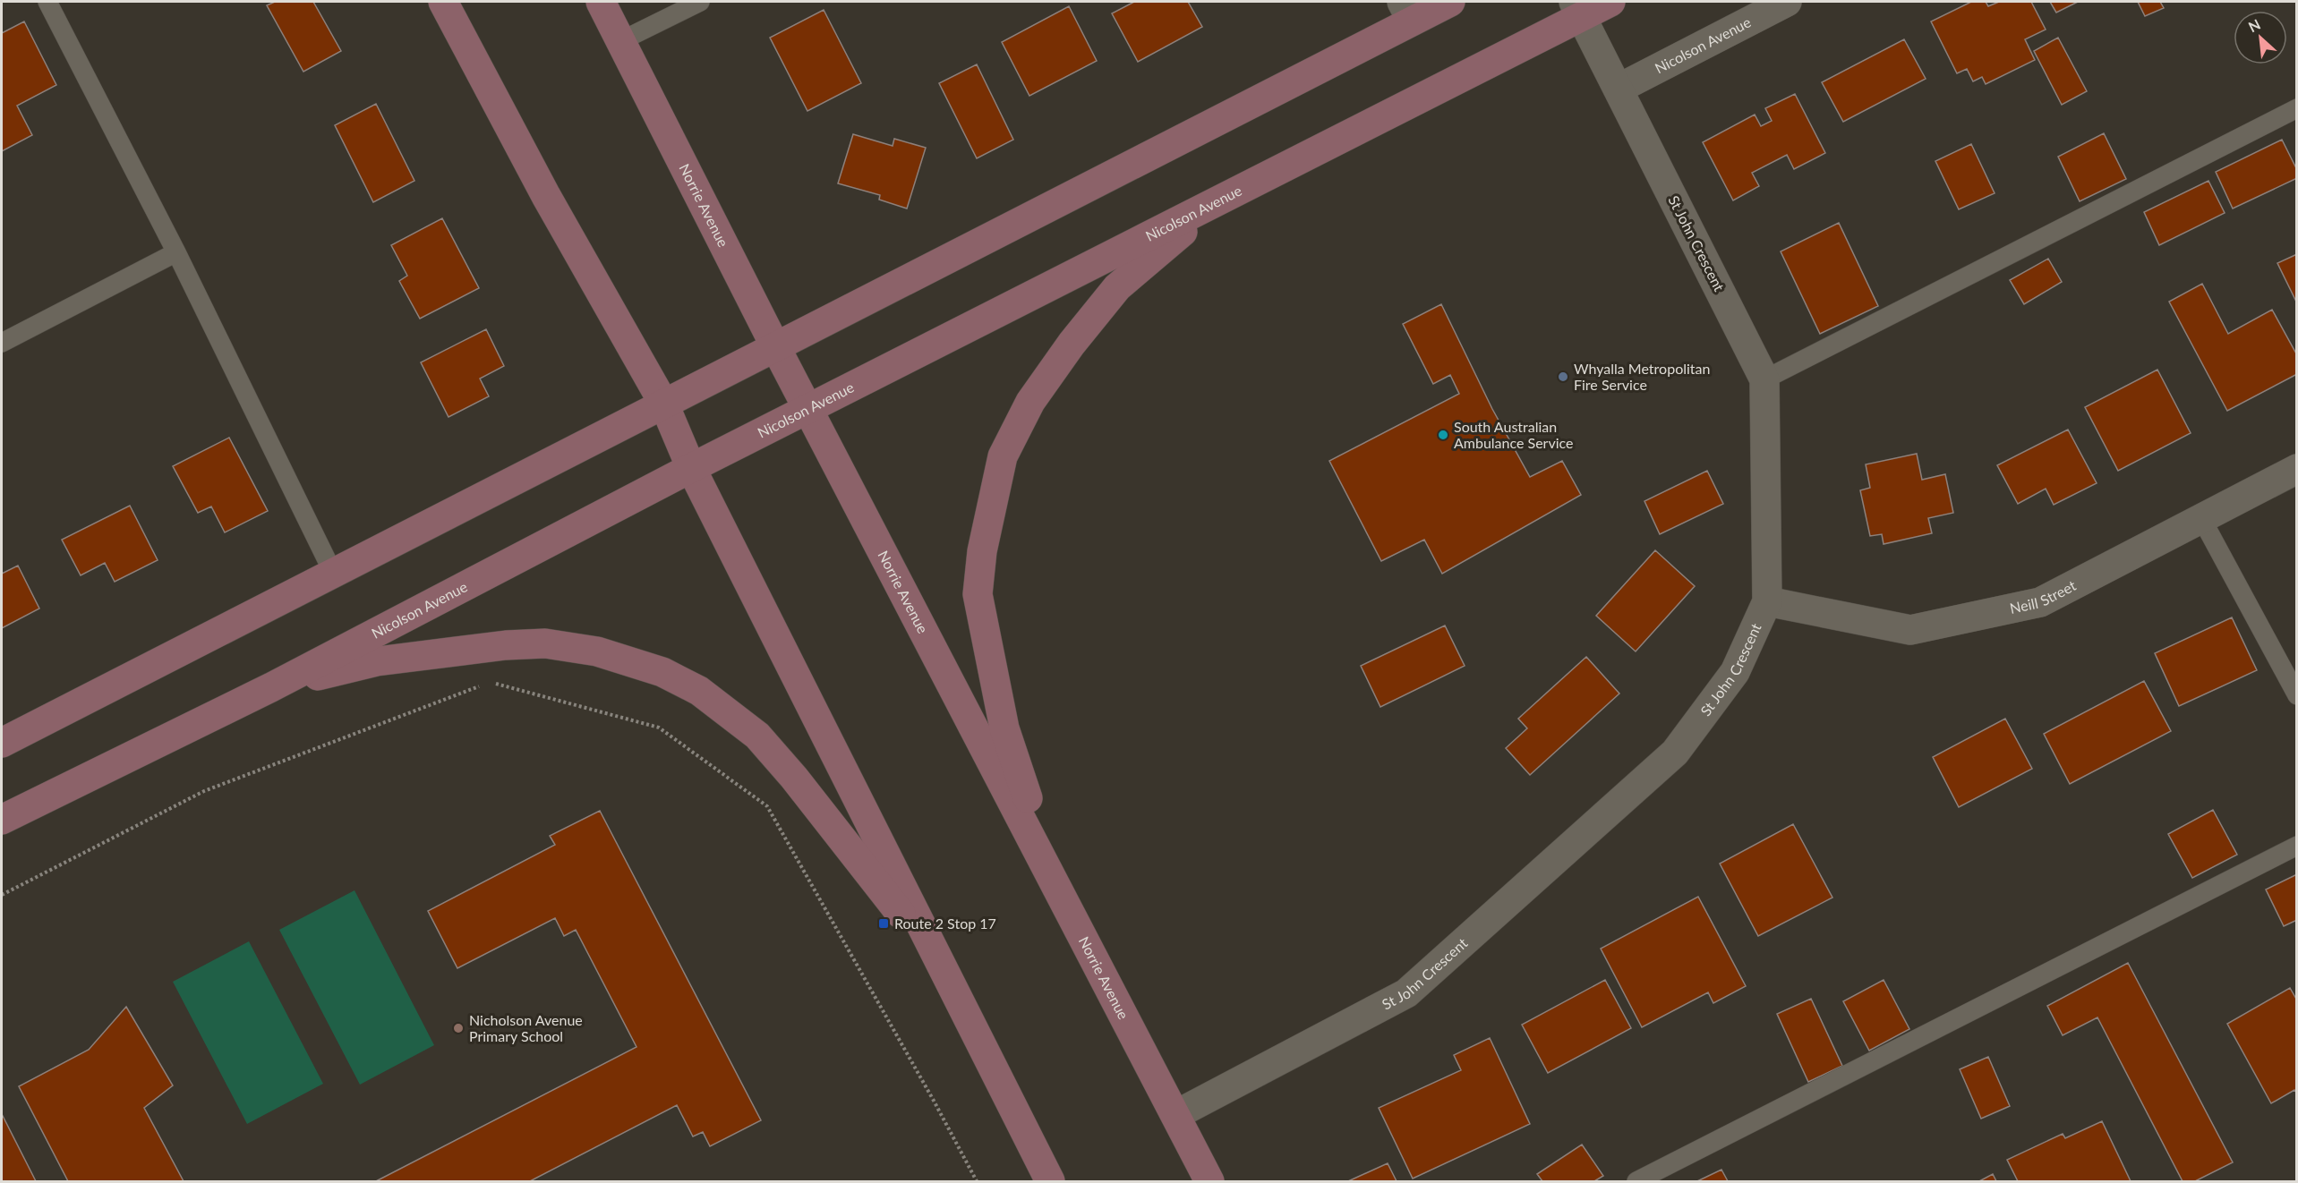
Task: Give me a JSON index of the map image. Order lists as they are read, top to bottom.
{
  "streets": {
    "main road": ["Nicolson Avenue", "Norrie Avenue"],
    "street": ["St John Crescent", "Neill Street"]
  },
  "crossings": [
    ["Nicolson Avenue", "Norrie Avenue"],
    ["Nicolson Avenue", "St John Crescent"],
    ["Norrie Avenue", "St John Crescent"],
    ["St John Crescent", "Neill Street"]
  ],
  "places": {
    "other": ["Whyalla Metropolitan Fire Service", "South Australian Ambulance Service", "Nicholson Avenue Primary School"],
    "transit": ["Route 2 Stop 17"]
  },
  "north": "top left"
}
